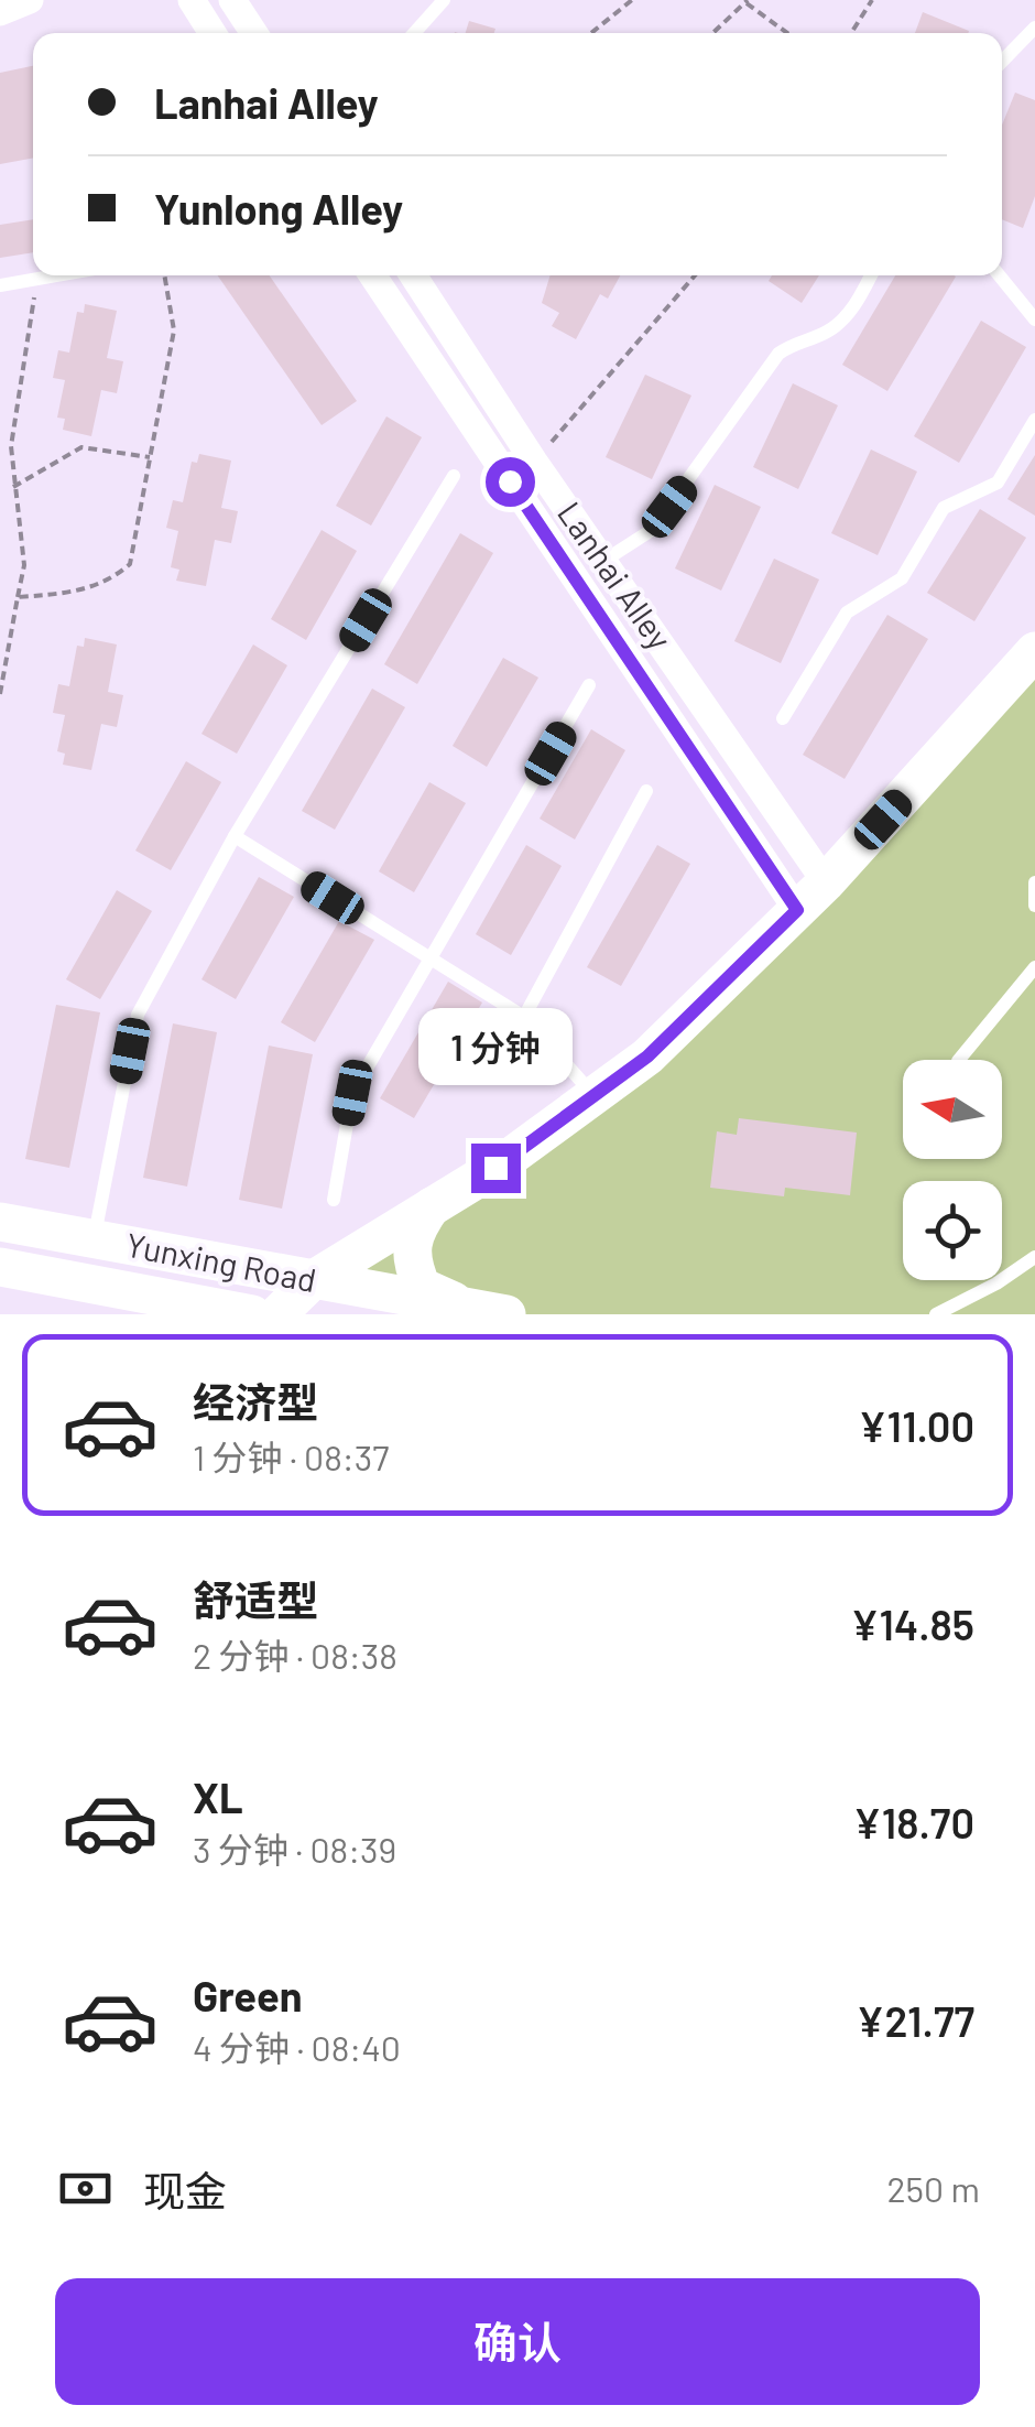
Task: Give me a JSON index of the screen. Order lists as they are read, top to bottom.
{
  "streets": {
    "street": ["Lanhai Alley", "Yunxing Road"]
  },
  "north": "left",
  "page": {
    "banner": ["Lanhai Alley", "Yunlong Alley"],
    "bubble": "1 分钟",
    "list": [
      {
        "name": "经济型",
        "note": "1 分钟 · 08:37",
        "value": "¥11.00"
      },
      {
        "name": "舒适型",
        "note": "2 分钟 · 08:38",
        "value": "¥14.85"
      },
      {
        "name": "XL",
        "note": "3 分钟 · 08:39",
        "value": "¥18.70"
      },
      {
        "name": "Green",
        "note": "4 分钟 · 08:40",
        "value": "¥21.77"
      }
    ],
    "pay": ["现金", "250 m"],
    "buttons": "确认"
  }
}
